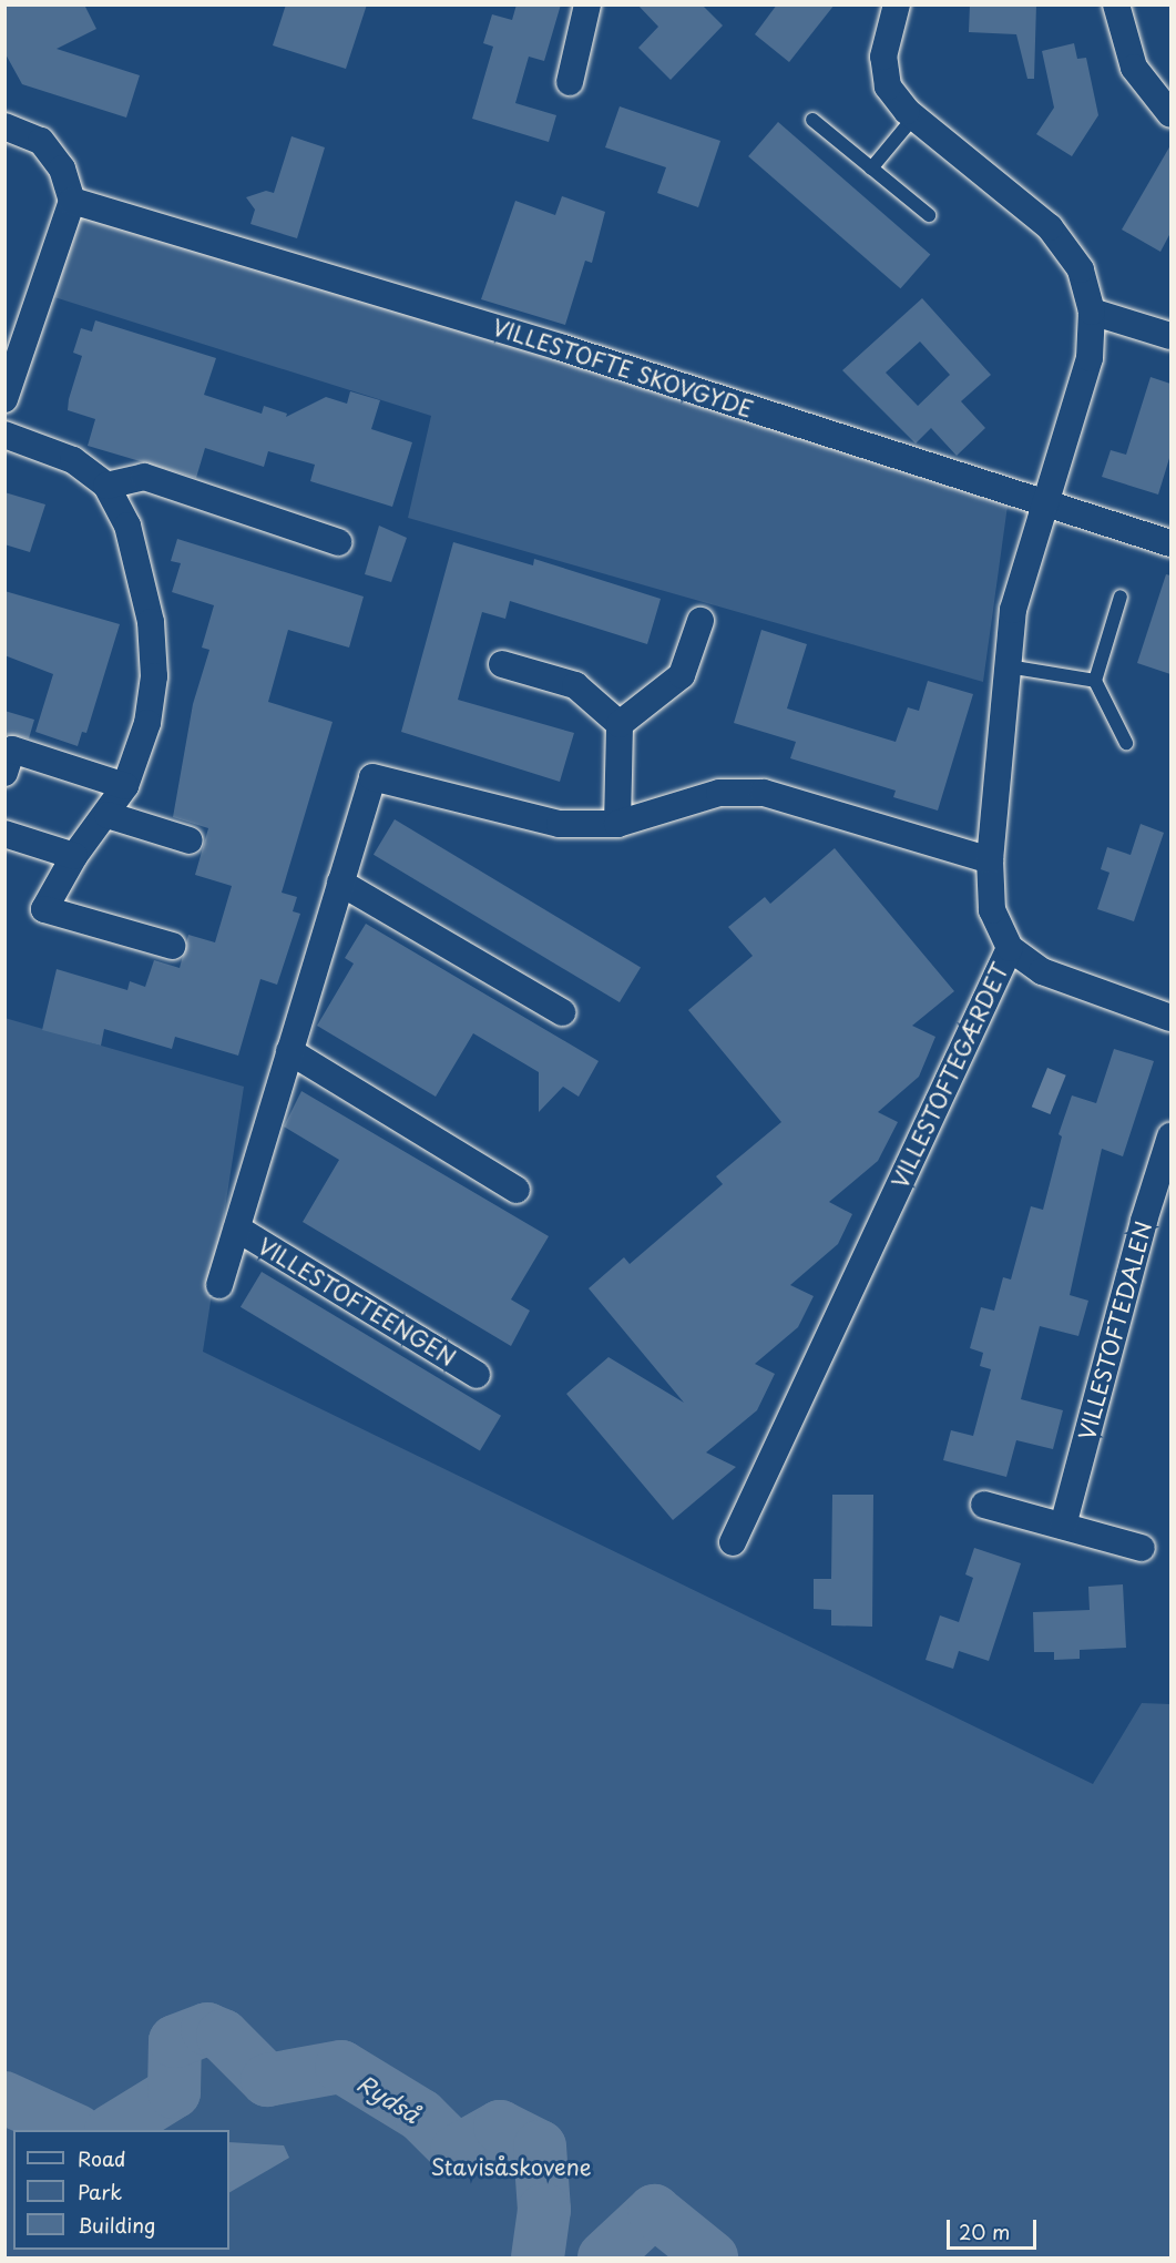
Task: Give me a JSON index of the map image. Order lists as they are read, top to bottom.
{
  "streets": {
    "street": [
      "VILLESTOFTE SKOVGYDE",
      "VILLESTOFTEGÆRDET",
      "VILLESTOFTEENGEN",
      "VILLESTOFTEDALEN"
    ]
  },
  "crossings": [
    ["VILLESTOFTE SKOVGYDE", "VILLESTOFTEGÆRDET"],
    ["VILLESTOFTEGÆRDET", "VILLESTOFTEENGEN"]
  ],
  "water": ["Rydså"],
  "parks": ["Stavisåskovene"],
  "legend": ["Road", "Park", "Building"],
  "scale_bar": "20 m"
}
